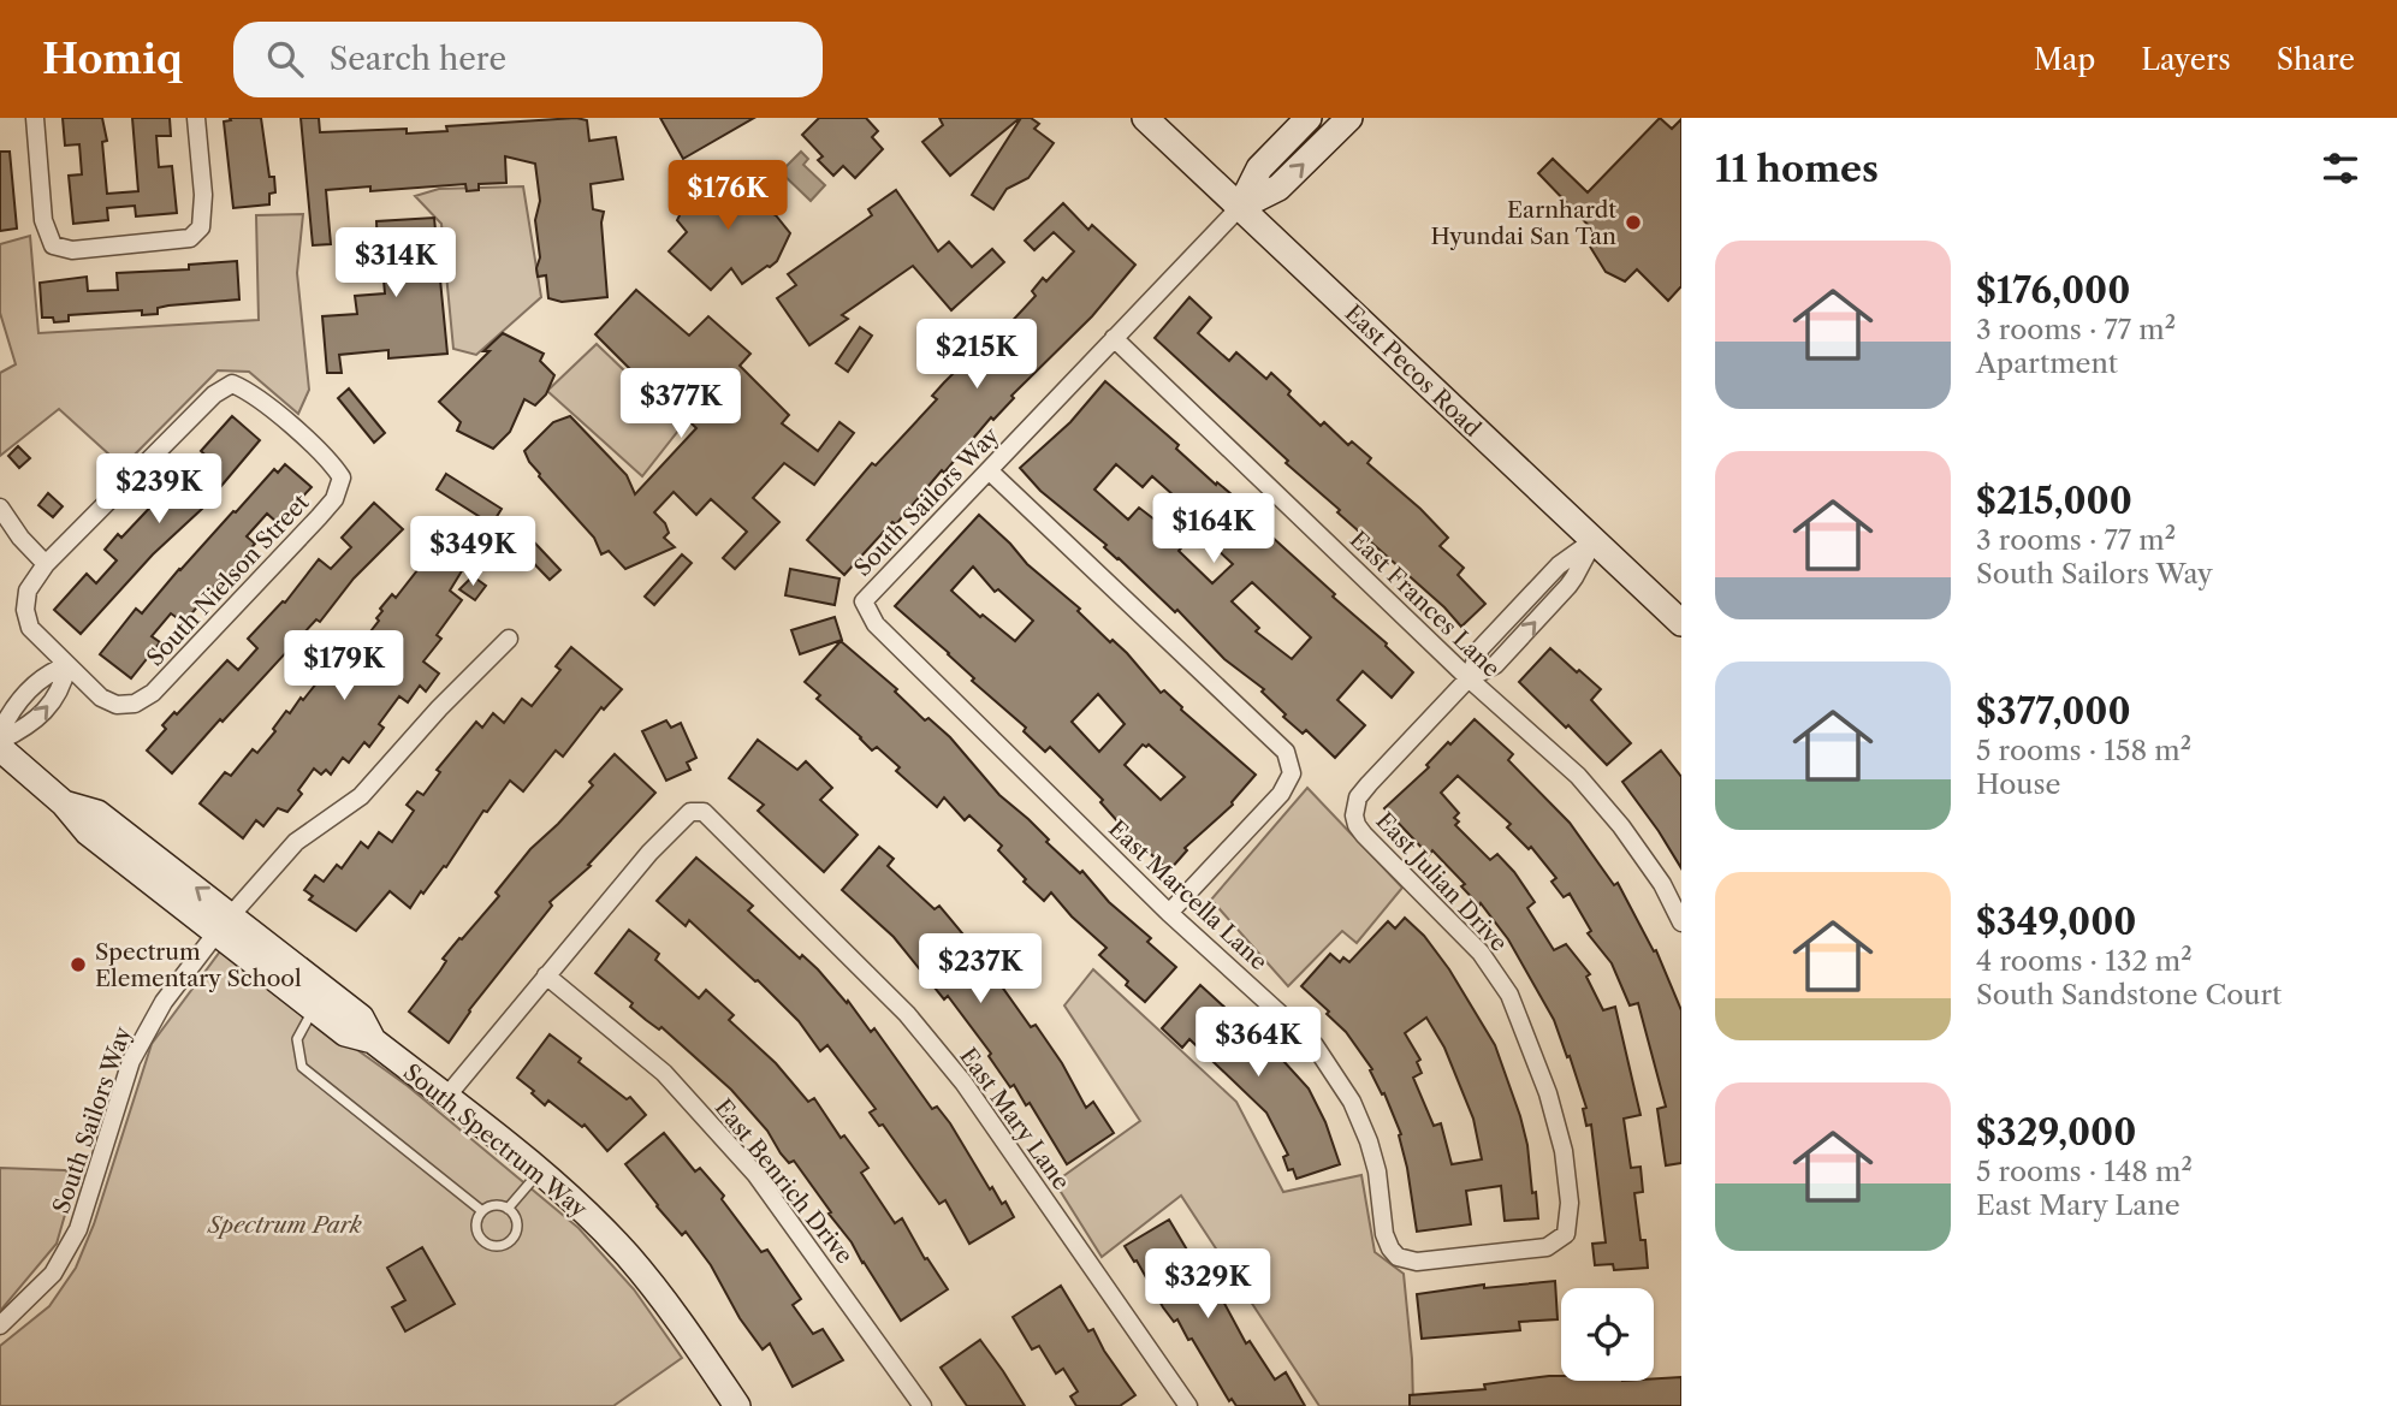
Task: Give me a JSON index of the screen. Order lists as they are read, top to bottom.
{
  "streets": {
    "street": [
      "East Pecos Road",
      "South Sailors Way",
      "South Nielson Street",
      "East Frances Lane",
      "East Julian Drive",
      "East Marcella Lane",
      "East Mary Lane",
      "South Spectrum Way",
      "East Benrich Drive"
    ]
  },
  "crossings": [
    ["East Pecos Road", "South Sailors Way"],
    ["South Sailors Way", "East Frances Lane"],
    ["South Sailors Way", "East Marcella Lane"],
    ["South Sailors Way", "South Spectrum Way"],
    ["East Frances Lane", "East Julian Drive"],
    ["East Julian Drive", "East Marcella Lane"],
    ["East Mary Lane", "East Benrich Drive"]
  ],
  "parks": ["Spectrum Park"],
  "places": ["Earnhardt Hyundai San Tan", "Spectrum Elementary School"],
  "page": {
    "header": "Homiq",
    "search": "Search here",
    "nav": ["Map", "Layers", "Share"],
    "heading": "11 homes",
    "price": [
      "$176K",
      "$314K",
      "$215K",
      "$377K",
      "$239K",
      "$164K",
      "$349K",
      "$179K",
      "$237K",
      "$364K",
      "$329K"
    ],
    "list": [
      {
        "name": "$176,000",
        "note": "3 rooms · 77 m² · Apartment"
      },
      {
        "name": "$215,000",
        "note": "3 rooms · 77 m² · South Sailors Way"
      },
      {
        "name": "$377,000",
        "note": "5 rooms · 158 m² · House"
      },
      {
        "name": "$349,000",
        "note": "4 rooms · 132 m² · South Sandstone Court"
      },
      {
        "name": "$329,000",
        "note": "5 rooms · 148 m² · East Mary Lane"
      }
    ]
  }
}
